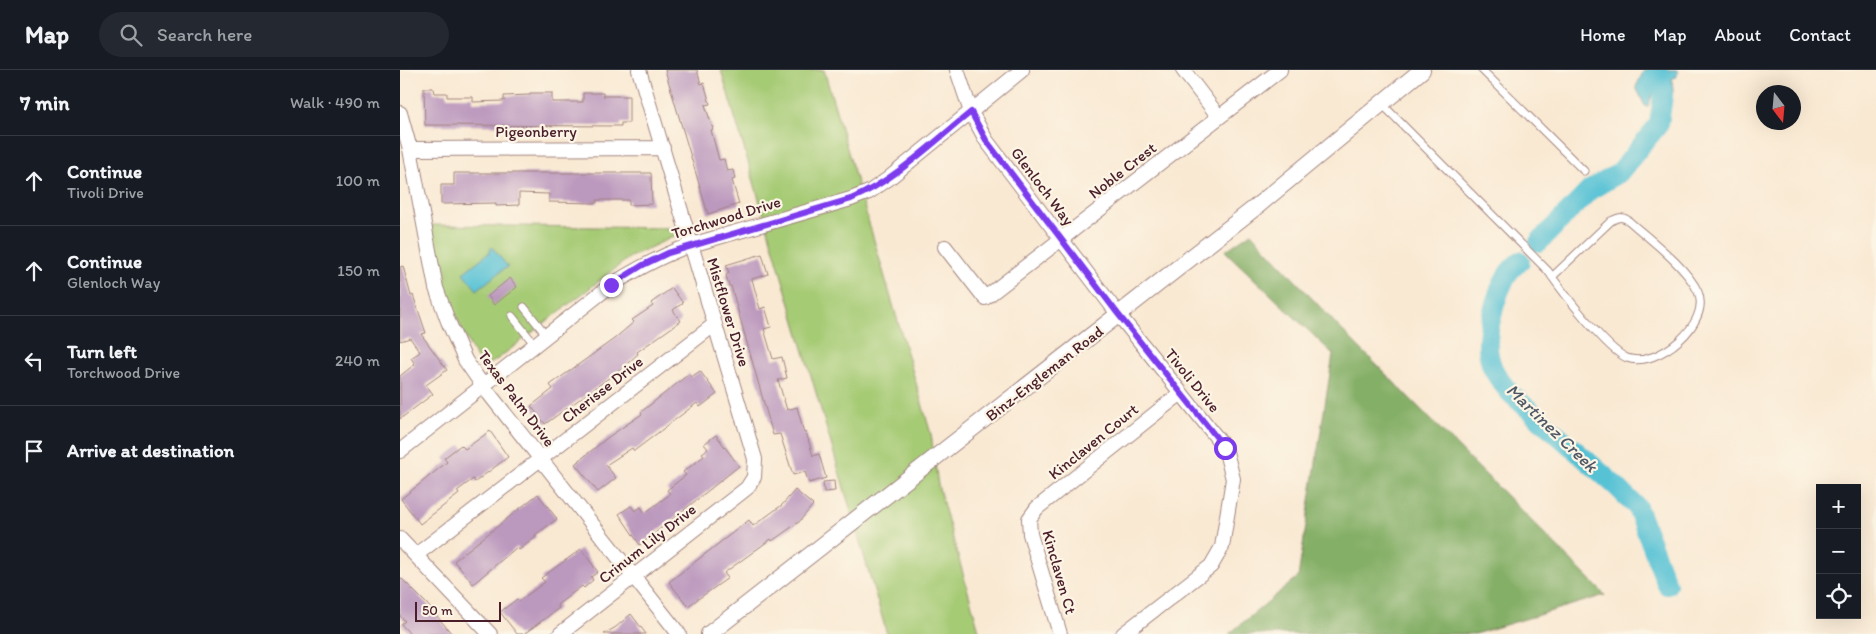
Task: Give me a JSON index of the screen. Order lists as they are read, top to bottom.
{
  "streets": {
    "street": [
      "Pigeonberry",
      "Noble Crest",
      "Glenloch Way",
      "Torchwood Drive",
      "Mistflower Drive",
      "Binz-Engleman Road",
      "Tivoli Drive",
      "Cherisse Drive",
      "Texas Palm Drive",
      "Kinclaven Court",
      "Crinum Lily Drive",
      "Kinclaven Ct"
    ]
  },
  "crossings": [
    ["Pigeonberry", "Mistflower Drive"],
    ["Pigeonberry", "Texas Palm Drive"],
    ["Noble Crest", "Glenloch Way"],
    ["Glenloch Way", "Torchwood Drive"],
    ["Glenloch Way", "Binz-Engleman Road"],
    ["Glenloch Way", "Tivoli Drive"],
    ["Torchwood Drive", "Mistflower Drive"],
    ["Torchwood Drive", "Texas Palm Drive"],
    ["Mistflower Drive", "Cherisse Drive"],
    ["Mistflower Drive", "Crinum Lily Drive"],
    ["Binz-Engleman Road", "Tivoli Drive"],
    ["Tivoli Drive", "Kinclaven Court"],
    ["Cherisse Drive", "Texas Palm Drive"],
    ["Texas Palm Drive", "Crinum Lily Drive"],
    ["Kinclaven Court", "Kinclaven Ct"]
  ],
  "water": ["Martinez Creek"],
  "scale_bar": "50 m",
  "north": "bottom",
  "page": {
    "header": "Map",
    "search": "Search here",
    "nav": [
      "Home",
      "Map",
      "About",
      "Contact"
    ],
    "heading": ["7 min", "Walk · 490 m"],
    "list": [
      ["Continue", "Tivoli Drive", "100 m"],
      ["Continue", "Glenloch Way", "150 m"],
      ["Turn left", "Torchwood Drive", "240 m"],
      "Arrive at destination"
    ],
    "map_buttons": ["+", "−"],
    "scale": "50 m"
  }
}
